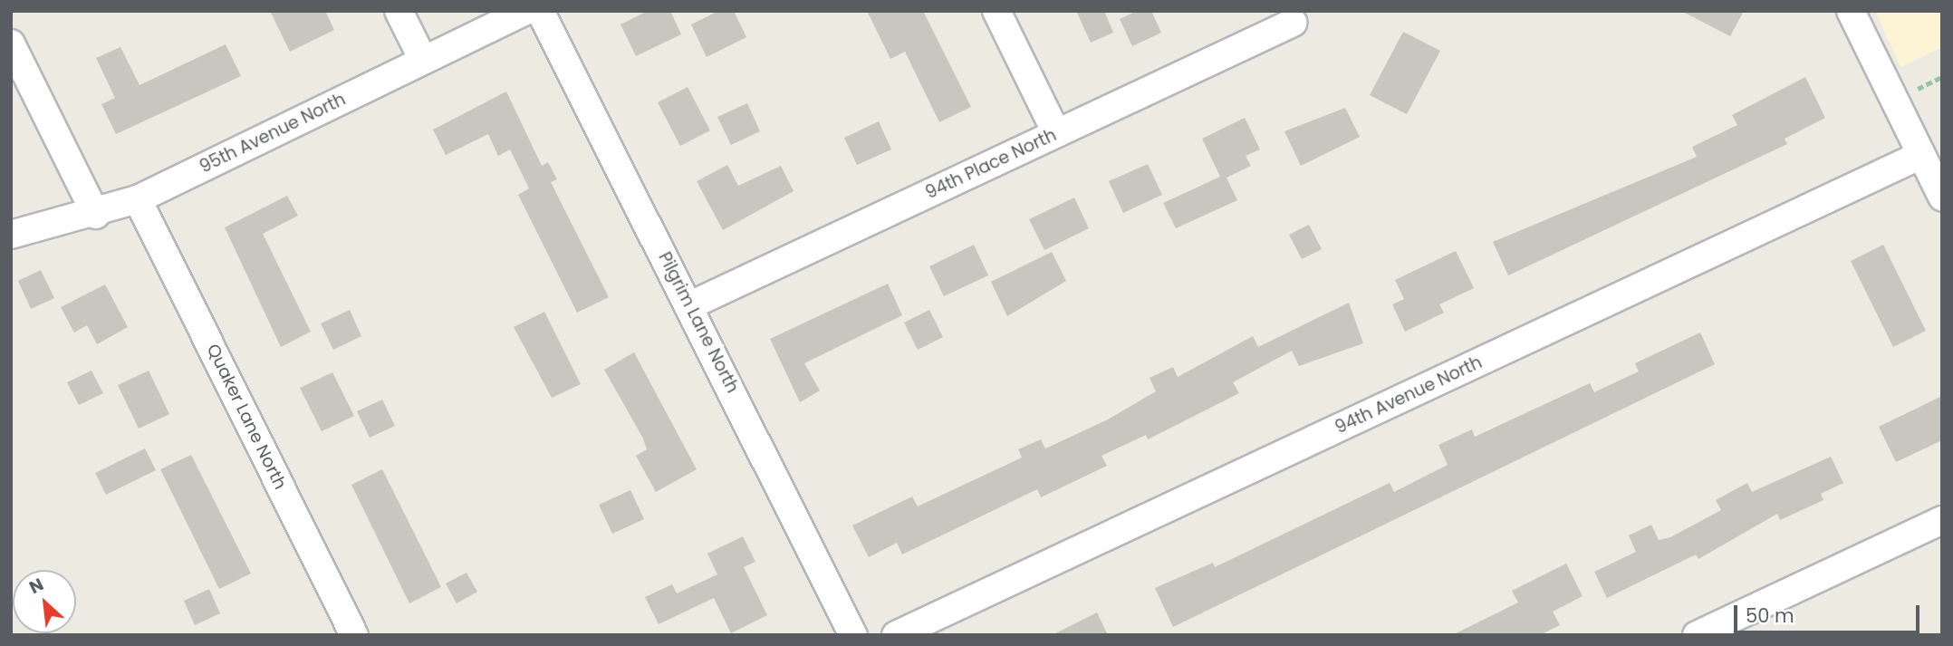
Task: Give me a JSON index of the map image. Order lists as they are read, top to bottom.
{
  "streets": {
    "street": [
      "95th Avenue North",
      "94th Place North",
      "Pilgrim Lane North",
      "94th Avenue North",
      "Quaker Lane North"
    ]
  },
  "crossings": [
    ["95th Avenue North", "Quaker Lane North"],
    ["94th Place North", "Pilgrim Lane North"]
  ],
  "scale_bar": "50 m",
  "north": "top left"
}
